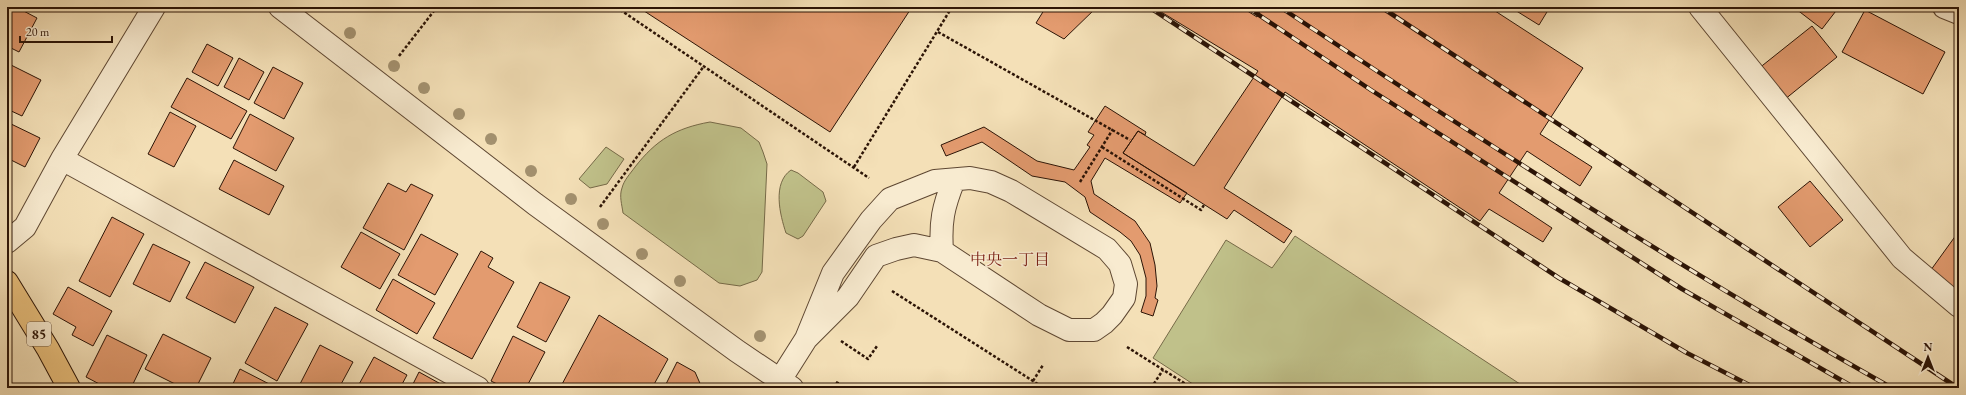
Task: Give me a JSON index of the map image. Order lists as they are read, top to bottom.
{
  "streets": {
    "main road": ["85"]
  },
  "districts": ["中央一丁目"],
  "scale_bar": "20 m",
  "north": "top"
}
